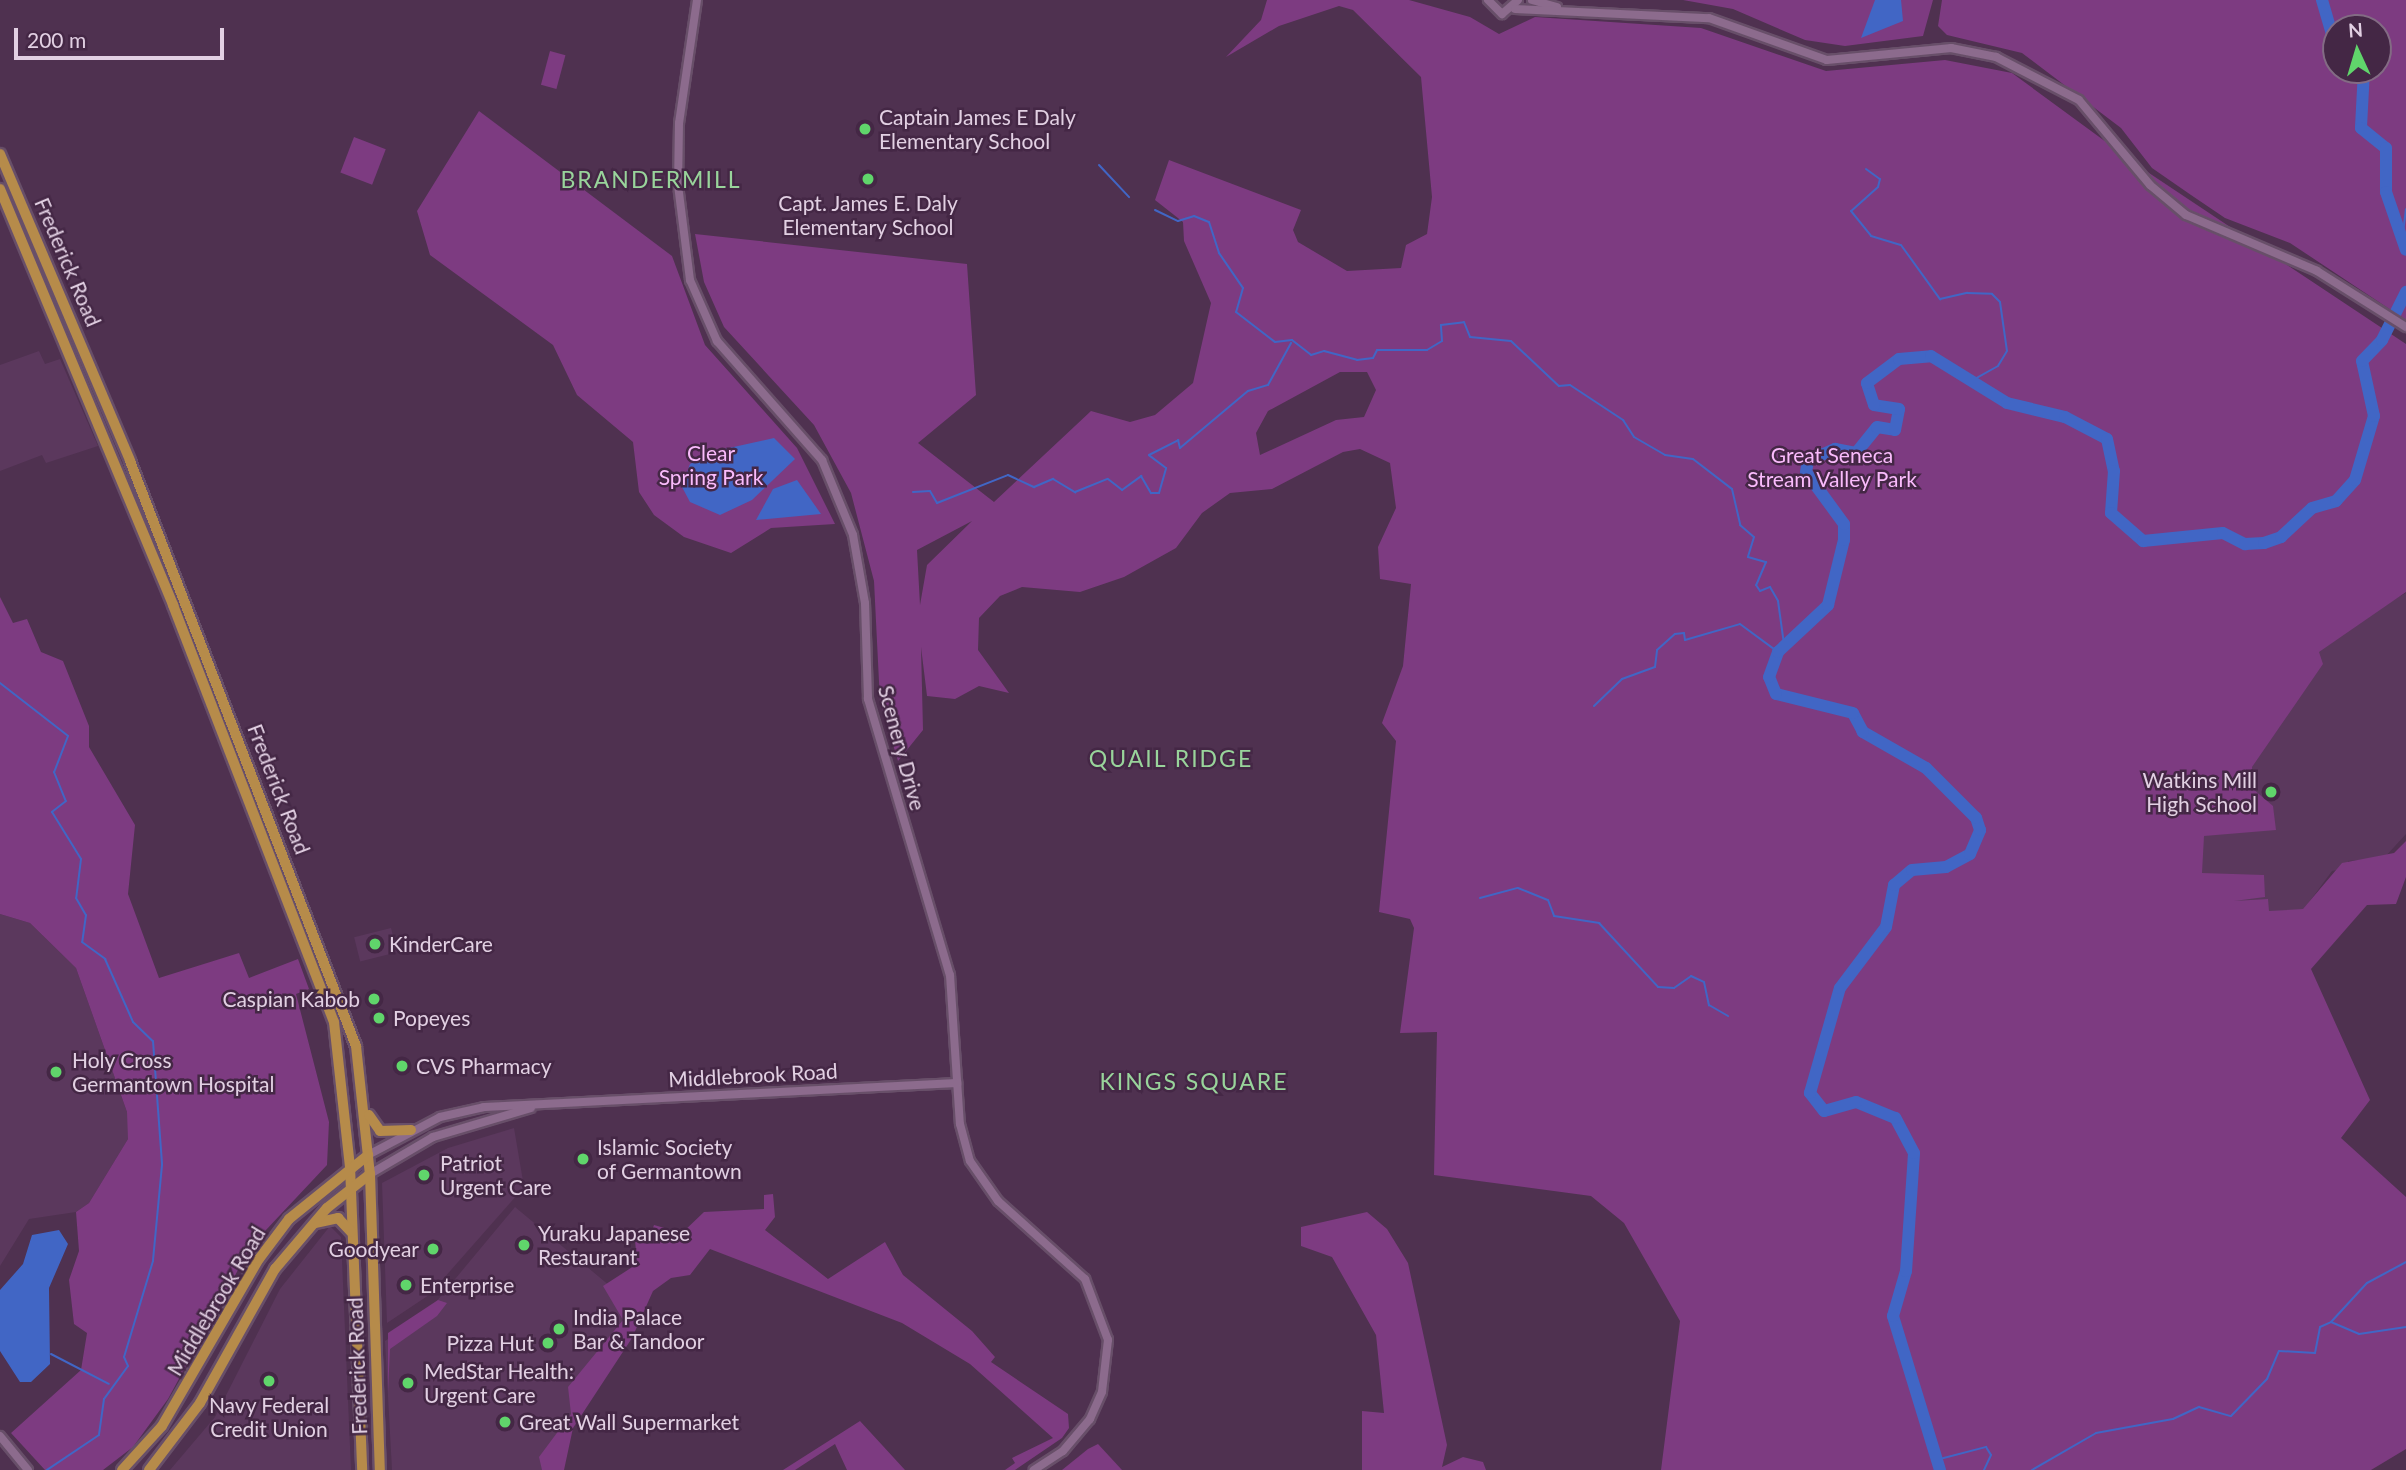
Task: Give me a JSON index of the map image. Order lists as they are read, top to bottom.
{
  "streets": {
    "main road": ["Frederick Road", "Middlebrook Road"],
    "street": ["Scenery Drive"]
  },
  "crossings": [
    ["Frederick Road", "Middlebrook Road"],
    ["Scenery Drive", "Middlebrook Road"]
  ],
  "districts": ["BRANDERMILL", "QUAIL RIDGE", "KINGS SQUARE"],
  "parks": ["Clear Spring Park", "Great Seneca Stream Valley Park"],
  "places": [
    "Captain James E Daly Elementary School",
    "Capt. James E. Daly Elementary School",
    "Watkins Mill High School",
    "KinderCare",
    "Caspian Kabob",
    "Popeyes",
    "CVS Pharmacy",
    "Holy Cross Germantown Hospital",
    "Islamic Society of Germantown",
    "Patriot Urgent Care",
    "Yuraku Japanese Restaurant",
    "Goodyear",
    "Enterprise",
    "India Palace Bar & Tandoor",
    "Pizza Hut",
    "Navy Federal Credit Union",
    "MedStar Health: Urgent Care",
    "Great Wall Supermarket"
  ],
  "scale_bar": "200 m",
  "north": "top"
}
